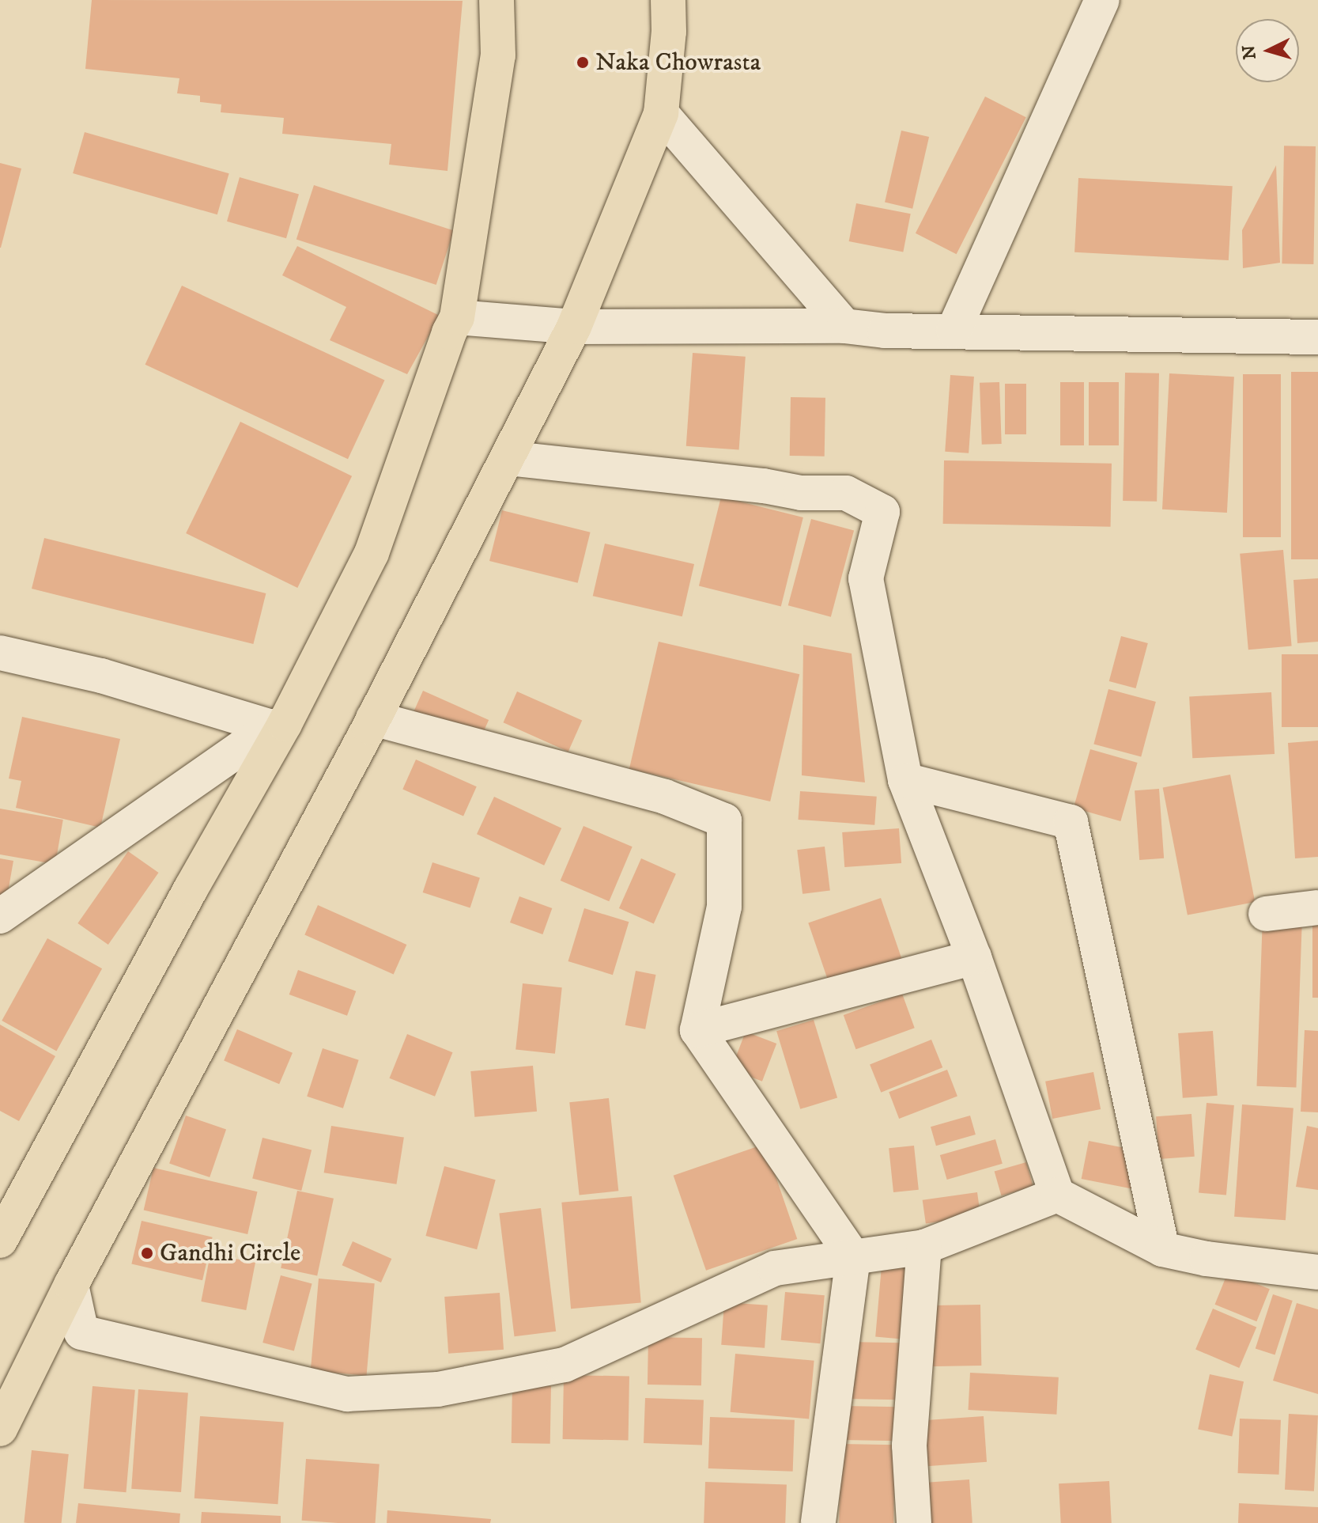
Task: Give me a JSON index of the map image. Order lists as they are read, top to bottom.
{
  "places": ["Naka Chowrasta", "Gandhi Circle"],
  "north": "left"
}
